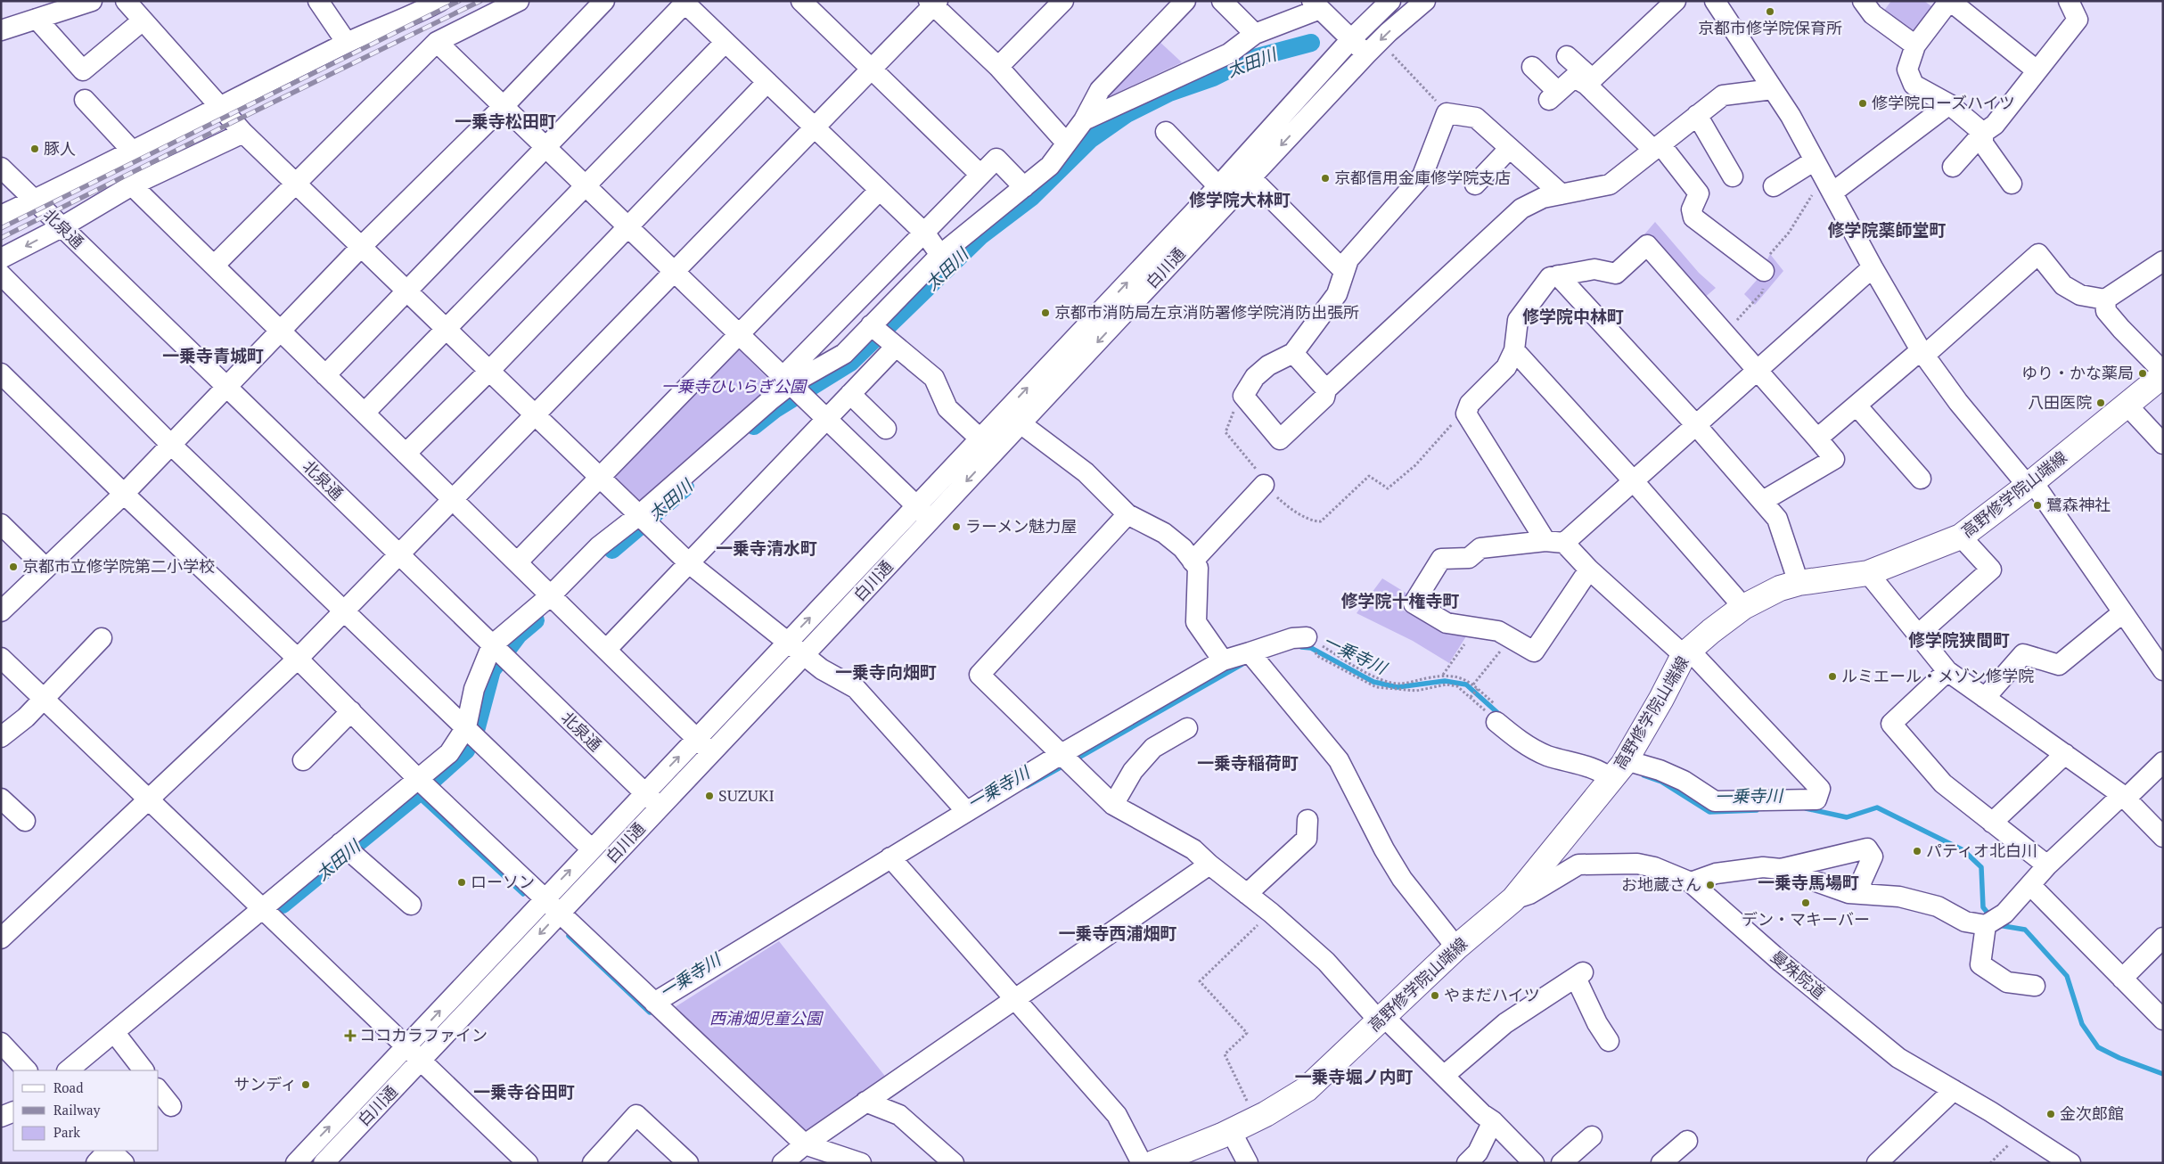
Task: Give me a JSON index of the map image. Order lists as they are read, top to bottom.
{
  "streets": {
    "main road": ["高野修学院山端線"],
    "street": ["北泉通", "白川通", "曼殊院道"]
  },
  "crossings": [
    ["北泉通", "白川通"],
    ["高野修学院山端線", "曼殊院道"]
  ],
  "districts": [
    "一乗寺松田町",
    "修学院大林町",
    "修学院薬師堂町",
    "修学院中林町",
    "一乗寺青城町",
    "一乗寺清水町",
    "修学院十権寺町",
    "修学院狭間町",
    "一乗寺向畑町",
    "一乗寺稲荷町",
    "一乗寺馬場町",
    "一乗寺西浦畑町",
    "一乗寺堀ノ内町",
    "一乗寺谷田町"
  ],
  "water": ["太田川", "一乗寺川"],
  "parks": ["一乗寺ひいらぎ公園", "西浦畑児童公園"],
  "places": {
    "other": [
      "京都市修学院保育所",
      "修学院ローズハイツ",
      "豚人",
      "京都信用金庫修学院支店",
      "京都市消防局左京消防署修学院消防出張所",
      "ゆり・かな薬局",
      "八田医院",
      "鷺森神社",
      "ラーメン魅力屋",
      "京都市立修学院第二小学校",
      "ルミエール・メゾン修学院",
      "SUZUKI",
      "パティオ北白川",
      "ローソン",
      "お地蔵さん",
      "デン・マキーバー",
      "やまだハイツ",
      "サンディ",
      "金次郎館"
    ],
    "health": ["ココカラファイン"]
  },
  "legend": ["Road", "Railway", "Park"]
}
